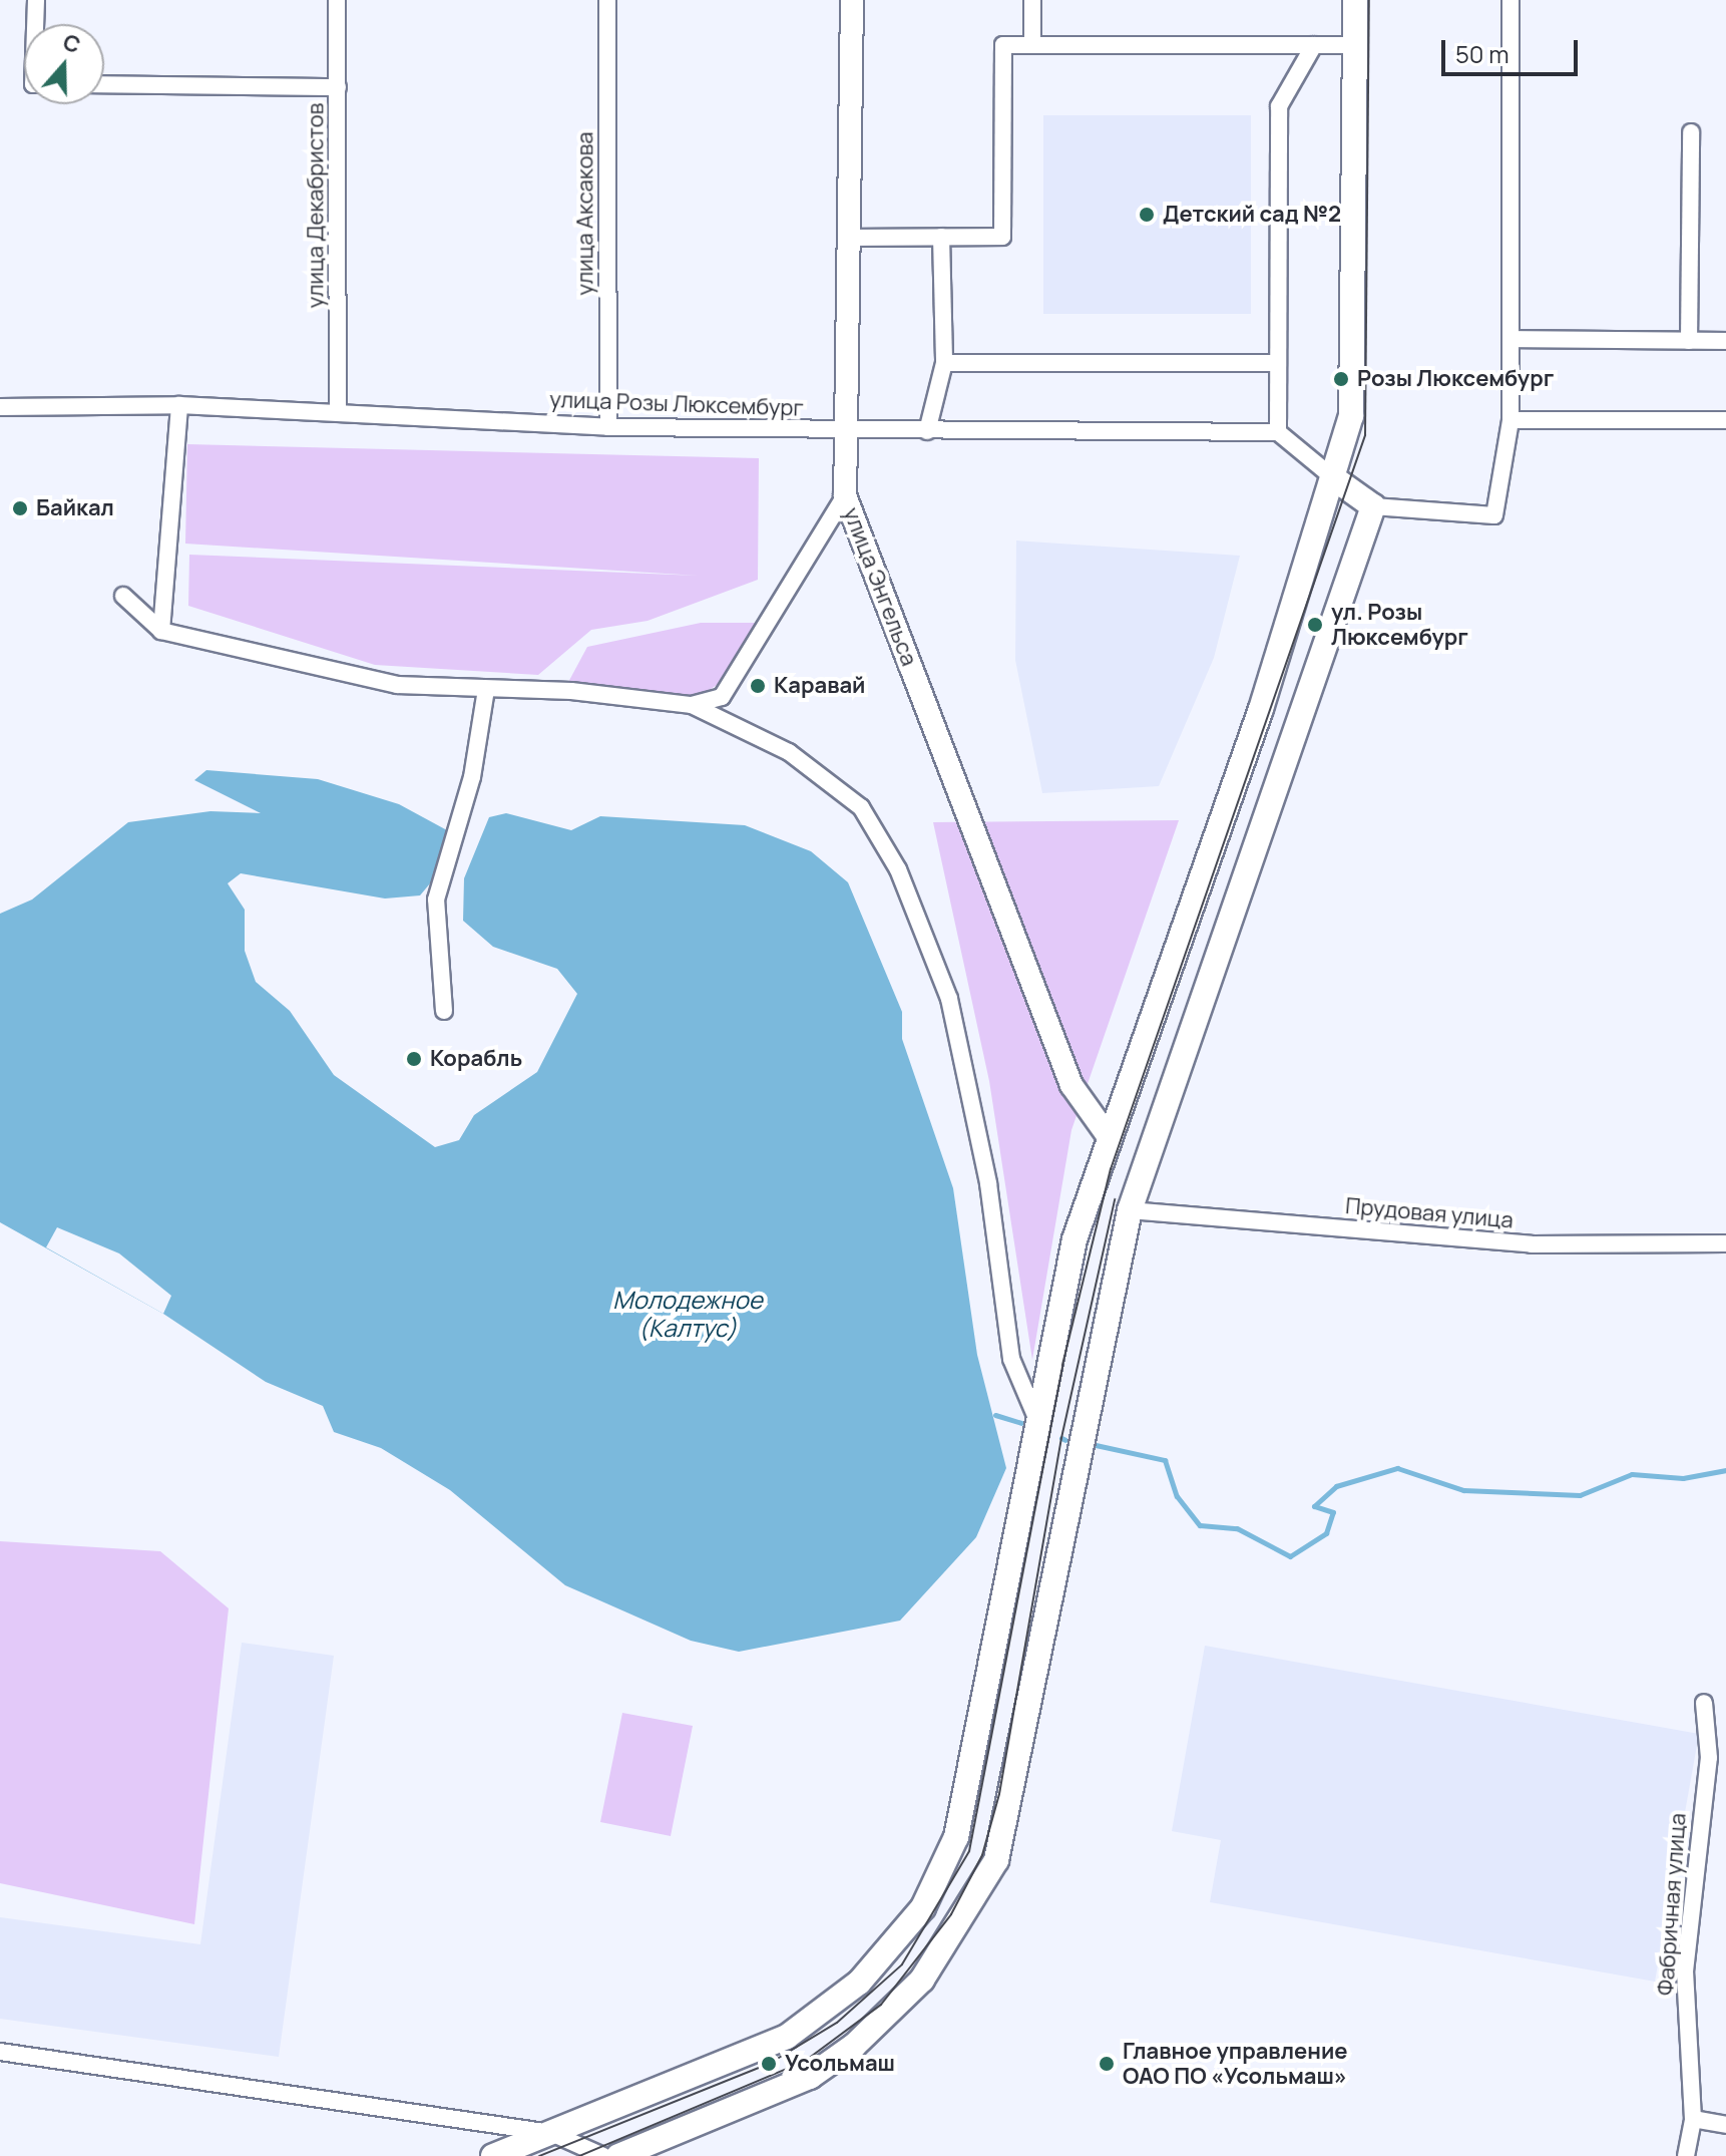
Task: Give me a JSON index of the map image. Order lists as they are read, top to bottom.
{
  "streets": {
    "street": [
      "улица Декабристов",
      "улица Аксакова",
      "улица Розы Люксембург",
      "улица Энгельса",
      "Прудовая улица",
      "Фабричная улица"
    ]
  },
  "crossings": [
    ["улица Декабристов", "улица Розы Люксембург"],
    ["улица Аксакова", "улица Розы Люксембург"],
    ["улица Розы Люксембург", "улица Энгельса"]
  ],
  "water": ["Молодежное (Калтус)"],
  "places": [
    "Детский сад №2",
    "Розы Люксембург",
    "Байкал",
    "ул. Розы Люксембург",
    "Каравай",
    "Корабль",
    "Усольмаш",
    "Главное управление ОАО ПО «Усольмаш»"
  ],
  "scale_bar": "50 m",
  "north": "top"
}
